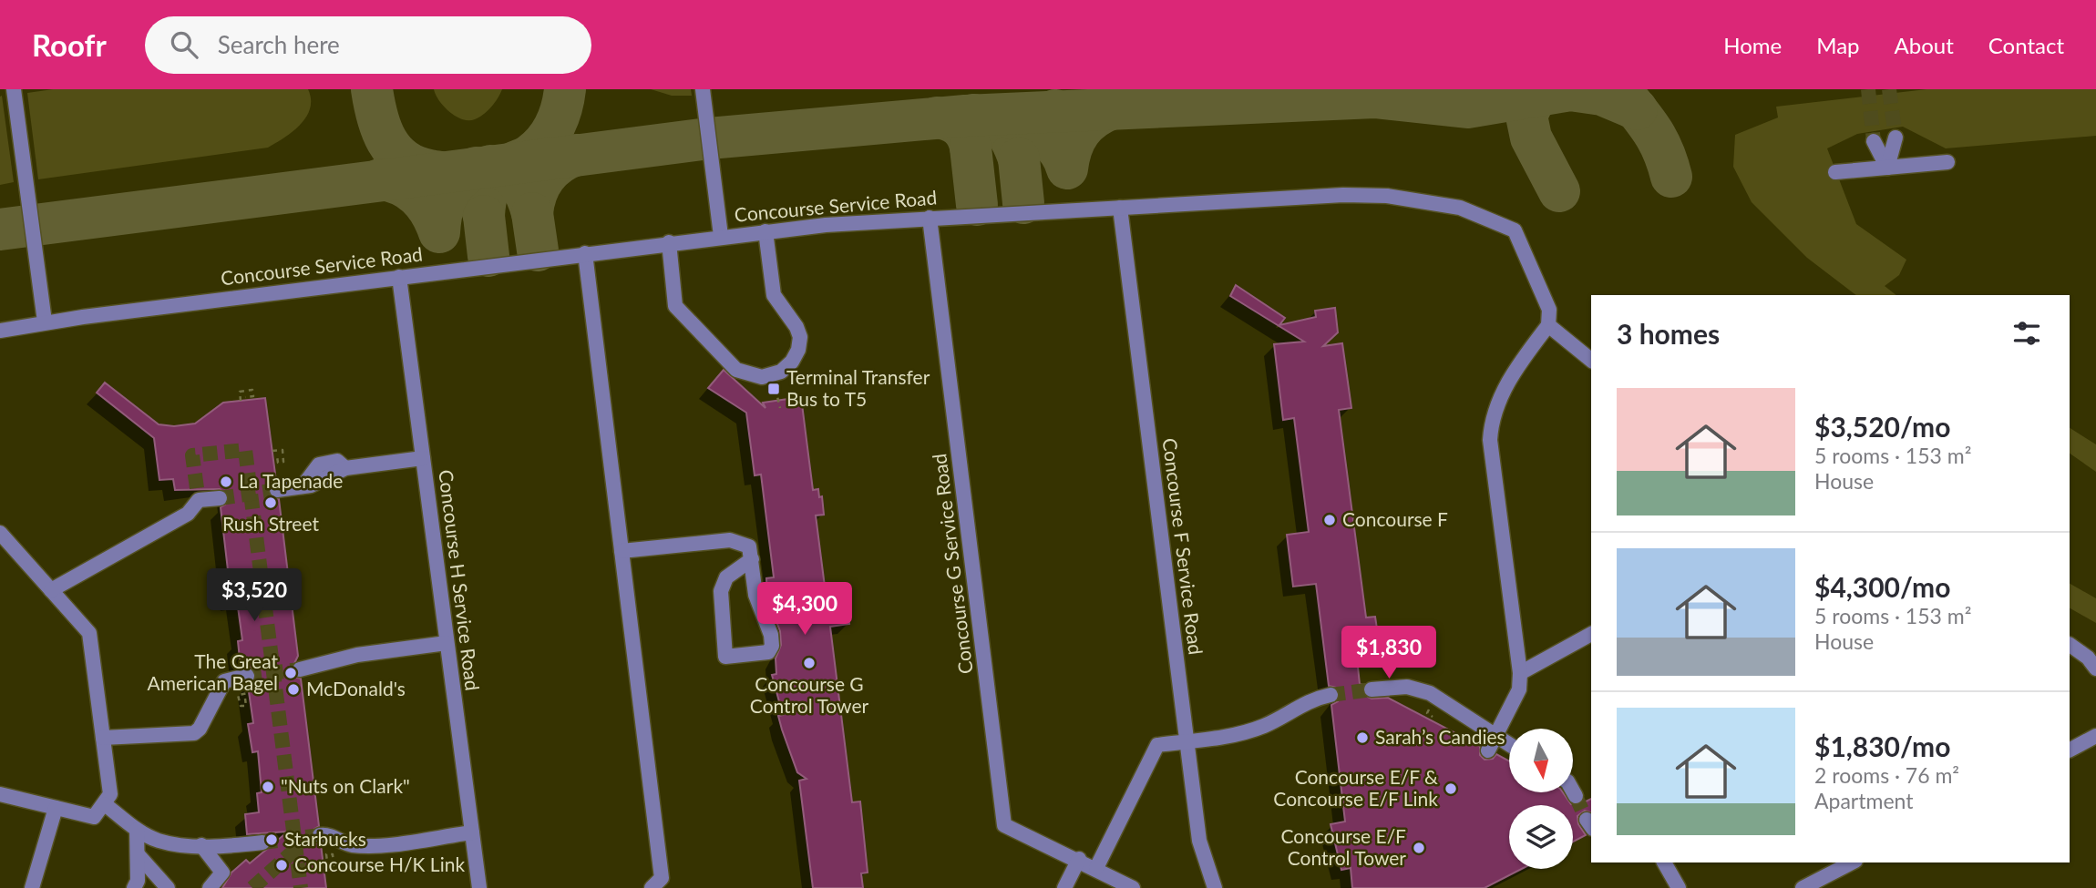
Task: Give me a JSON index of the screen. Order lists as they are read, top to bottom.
{
  "streets": {
    "lane": [
      "Concourse Service Road",
      "Concourse F Service Road",
      "Concourse G Service Road",
      "Concourse H Service Road"
    ]
  },
  "crossings": [
    ["Concourse Service Road", "Concourse F Service Road"],
    ["Concourse Service Road", "Concourse G Service Road"],
    ["Concourse Service Road", "Concourse H Service Road"]
  ],
  "places": {
    "transit": ["Terminal Transfer Bus to T5"],
    "other": [
      "La Tapenade",
      "Rush Street",
      "Concourse F",
      "Concourse G Control Tower",
      "The Great American Bagel",
      "McDonald's",
      "Sarah’s Candies",
      "\"Nuts on Clark\"",
      "Concourse E/F & Concourse E/F Link",
      "Starbucks",
      "Concourse E/F Control Tower",
      "Concourse H/K Link"
    ]
  },
  "north": "bottom",
  "page": {
    "header": "Roofr",
    "search": "Search here",
    "nav": [
      "Home",
      "Map",
      "About",
      "Contact"
    ],
    "heading": "3 homes",
    "list": [
      {
        "name": "$3,520/mo",
        "note": "5 rooms · 153 m² · House"
      },
      {
        "name": "$4,300/mo",
        "note": "5 rooms · 153 m² · House"
      },
      {
        "name": "$1,830/mo",
        "note": "2 rooms · 76 m² · Apartment"
      }
    ],
    "price": ["$3,520", "$4,300", "$1,830"]
  }
}
